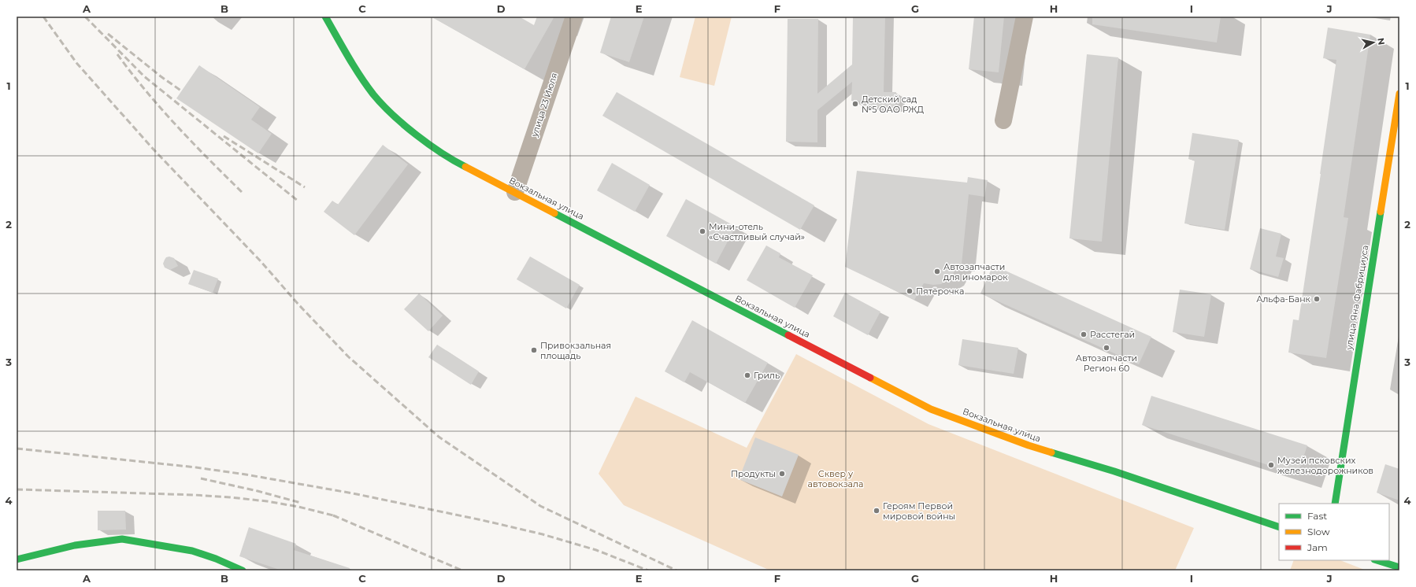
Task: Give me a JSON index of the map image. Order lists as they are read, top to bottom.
{
  "streets": {
    "main road": ["Вокзальная улица", "улица Яна Фабрициуса"],
    "street": ["улица 23 Июля"]
  },
  "crossings": [
    ["улица 23 Июля", "Вокзальная улица"]
  ],
  "parks": ["Сквер у автовокзала"],
  "places": [
    "Детский сад №5 ОАО РЖД",
    "Мини-отель «Счастливый случай»",
    "Автозапчасти для иномарок",
    "Пятёрочка",
    "Альфа-Банк",
    "Расстегай",
    "Автозапчасти Регион 60",
    "Привокзальная площадь",
    "Гриль",
    "Музей псковских железнодорожников",
    "Продукты",
    "Героям Первой мировой войны"
  ],
  "legend": ["Fast", "Slow", "Jam"],
  "north": "right",
  "grid": {
    "columns": [
      "A",
      "B",
      "C",
      "D",
      "E",
      "F",
      "G",
      "H",
      "I",
      "J"
    ],
    "rows": [
      "1",
      "2",
      "3",
      "4"
    ]
  }
}
